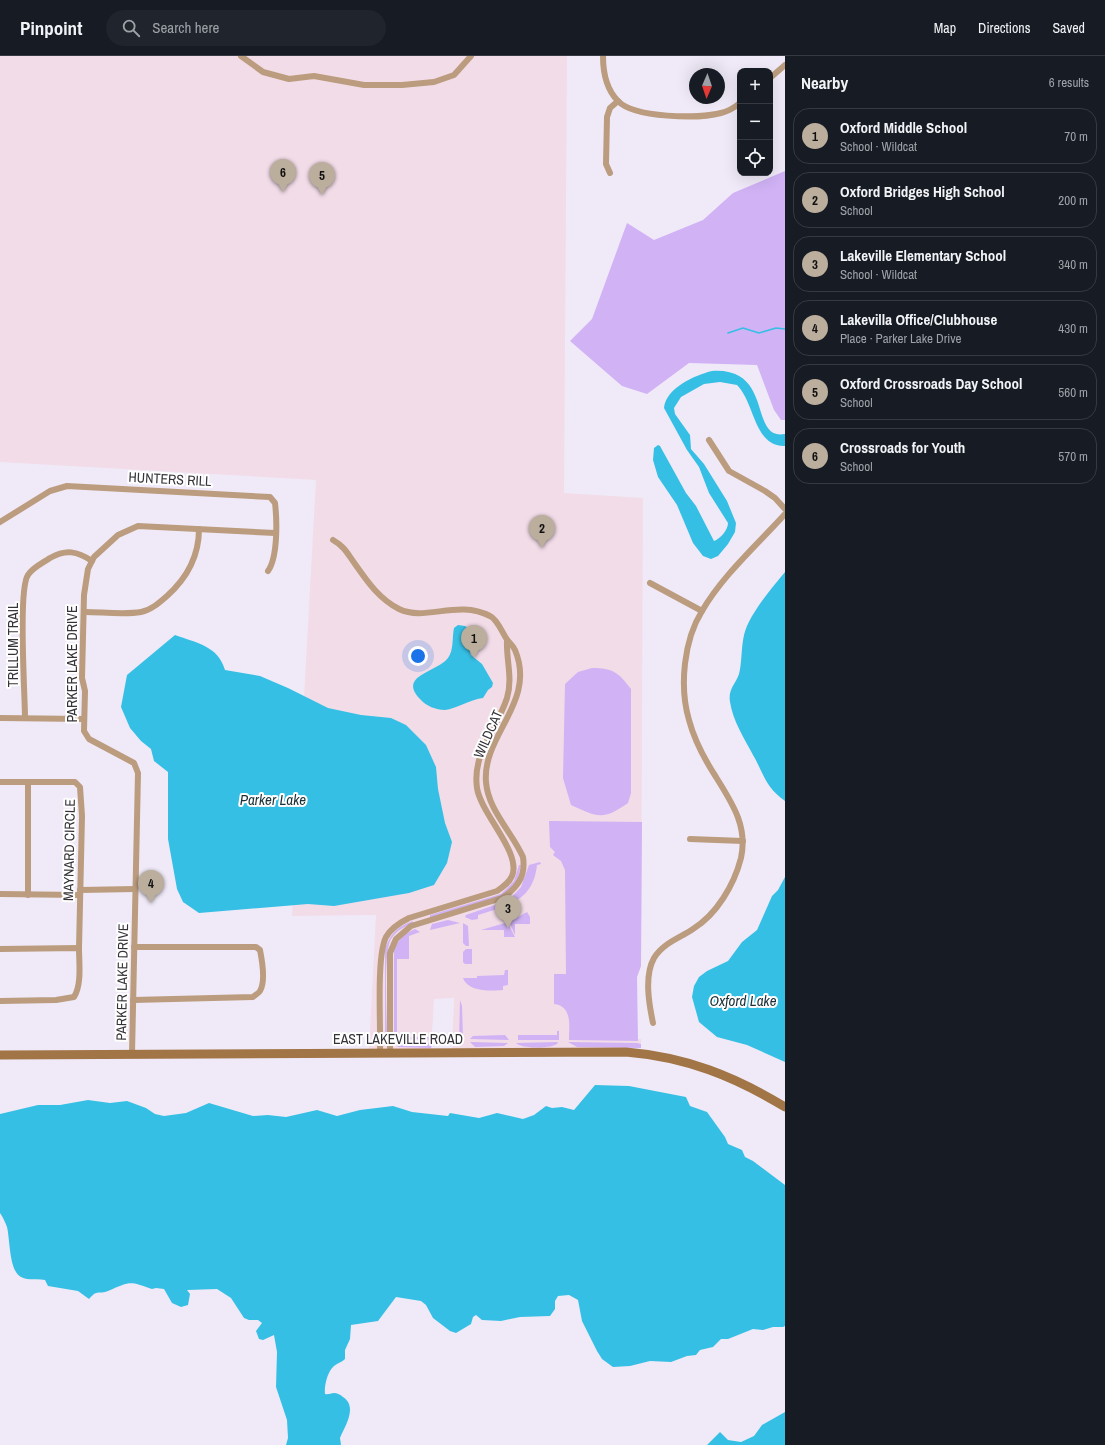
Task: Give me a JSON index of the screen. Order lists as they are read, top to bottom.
{
  "streets": {
    "main road": ["EAST LAKEVILLE ROAD"],
    "street": [
      "HUNTERS RILL",
      "TRILLUM TRAIL",
      "PARKER LAKE DRIVE",
      "WILDCAT",
      "MAYNARD CIRCLE"
    ]
  },
  "crossings": [
    ["HUNTERS RILL", "PARKER LAKE DRIVE"],
    ["TRILLUM TRAIL", "PARKER LAKE DRIVE"],
    ["PARKER LAKE DRIVE", "EAST LAKEVILLE ROAD"],
    ["WILDCAT", "EAST LAKEVILLE ROAD"]
  ],
  "water": ["Parker Lake", "Oxford Lake"],
  "north": "bottom",
  "page": {
    "header": "Pinpoint",
    "search": "Search here",
    "nav": ["Map", "Directions", "Saved"],
    "heading": ["Nearby", "6 results"],
    "map_buttons": ["+", "−"],
    "list": [
      {
        "mark": "1",
        "name": "Oxford Middle School",
        "note": "School · Wildcat",
        "value": "70 m"
      },
      {
        "mark": "2",
        "name": "Oxford Bridges High School",
        "note": "School",
        "value": "200 m"
      },
      {
        "mark": "3",
        "name": "Lakeville Elementary School",
        "note": "School · Wildcat",
        "value": "340 m"
      },
      {
        "mark": "4",
        "name": "Lakevilla Office/Clubhouse",
        "note": "Place · Parker Lake Drive",
        "value": "430 m"
      },
      {
        "mark": "5",
        "name": "Oxford Crossroads Day School",
        "note": "School",
        "value": "560 m"
      },
      {
        "mark": "6",
        "name": "Crossroads for Youth",
        "note": "School",
        "value": "570 m"
      }
    ],
    "pins": [
      "6",
      "5",
      "2",
      "1",
      "4",
      "3"
    ]
  }
}
